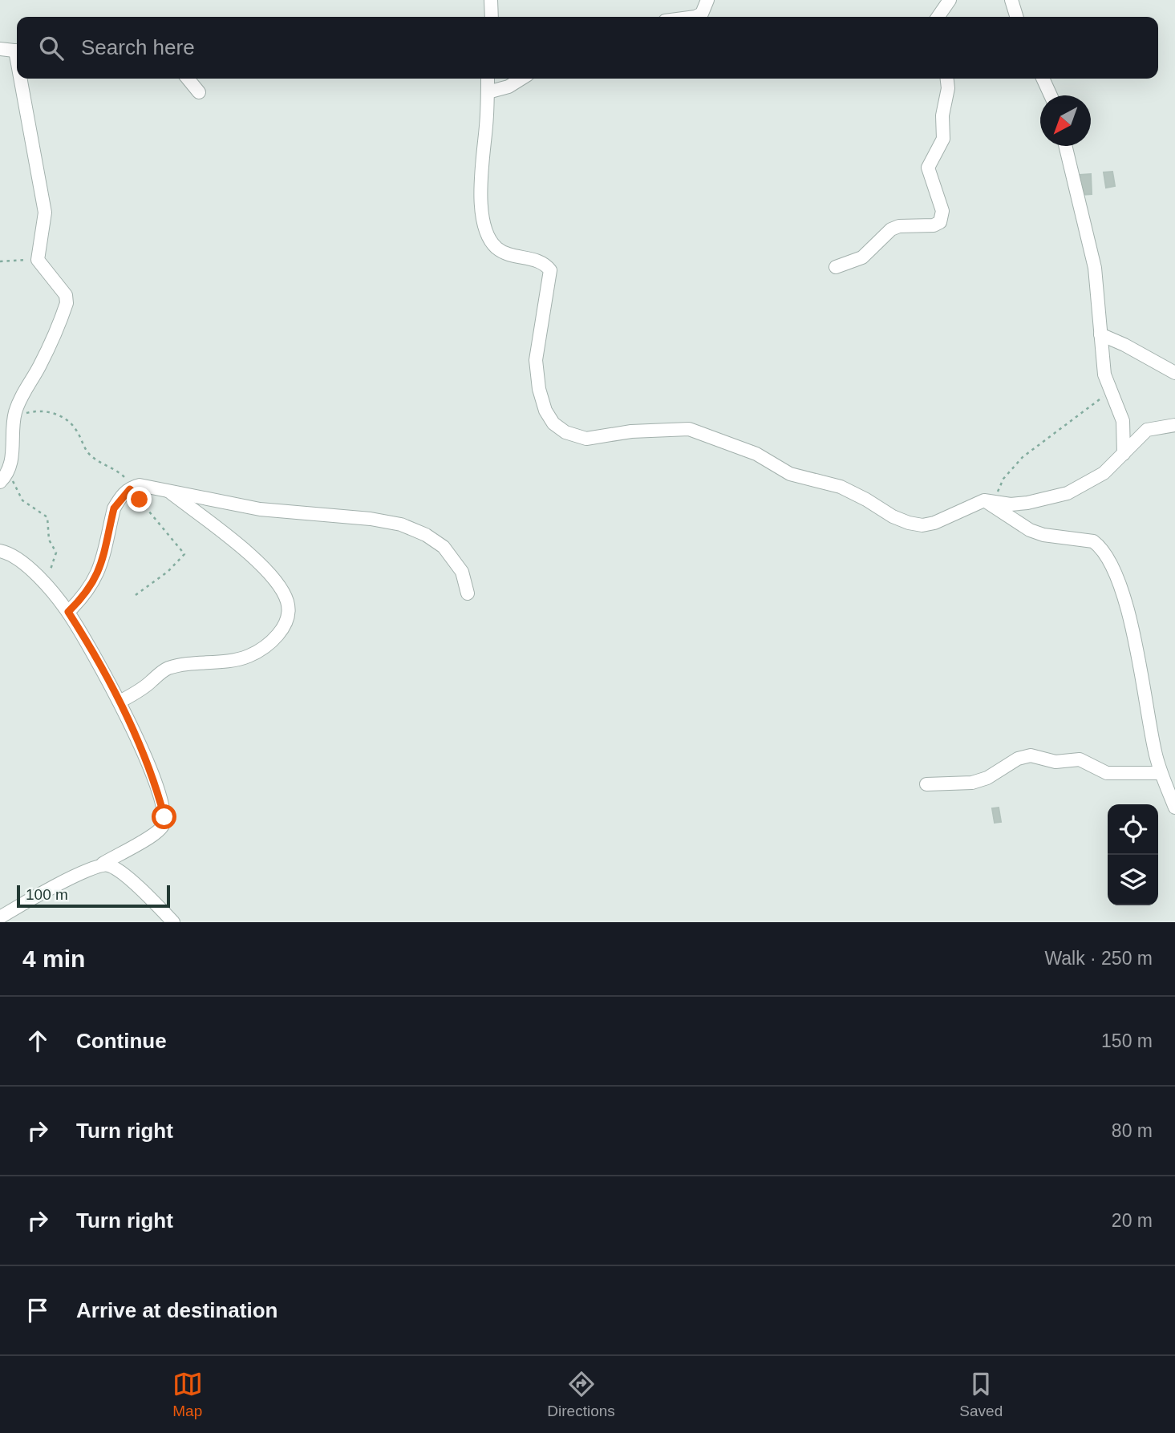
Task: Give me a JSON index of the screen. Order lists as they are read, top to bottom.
{
  "scale_bar": "100 m",
  "north": "bottom left",
  "page": {
    "search": "Search here",
    "scale": "100 m",
    "heading": ["4 min", "Walk · 250 m"],
    "list": [
      ["Continue", "150 m"],
      ["Turn right", "80 m"],
      ["Turn right", "20 m"],
      "Arrive at destination"
    ],
    "nav": ["Map", "Directions", "Saved"]
  }
}
